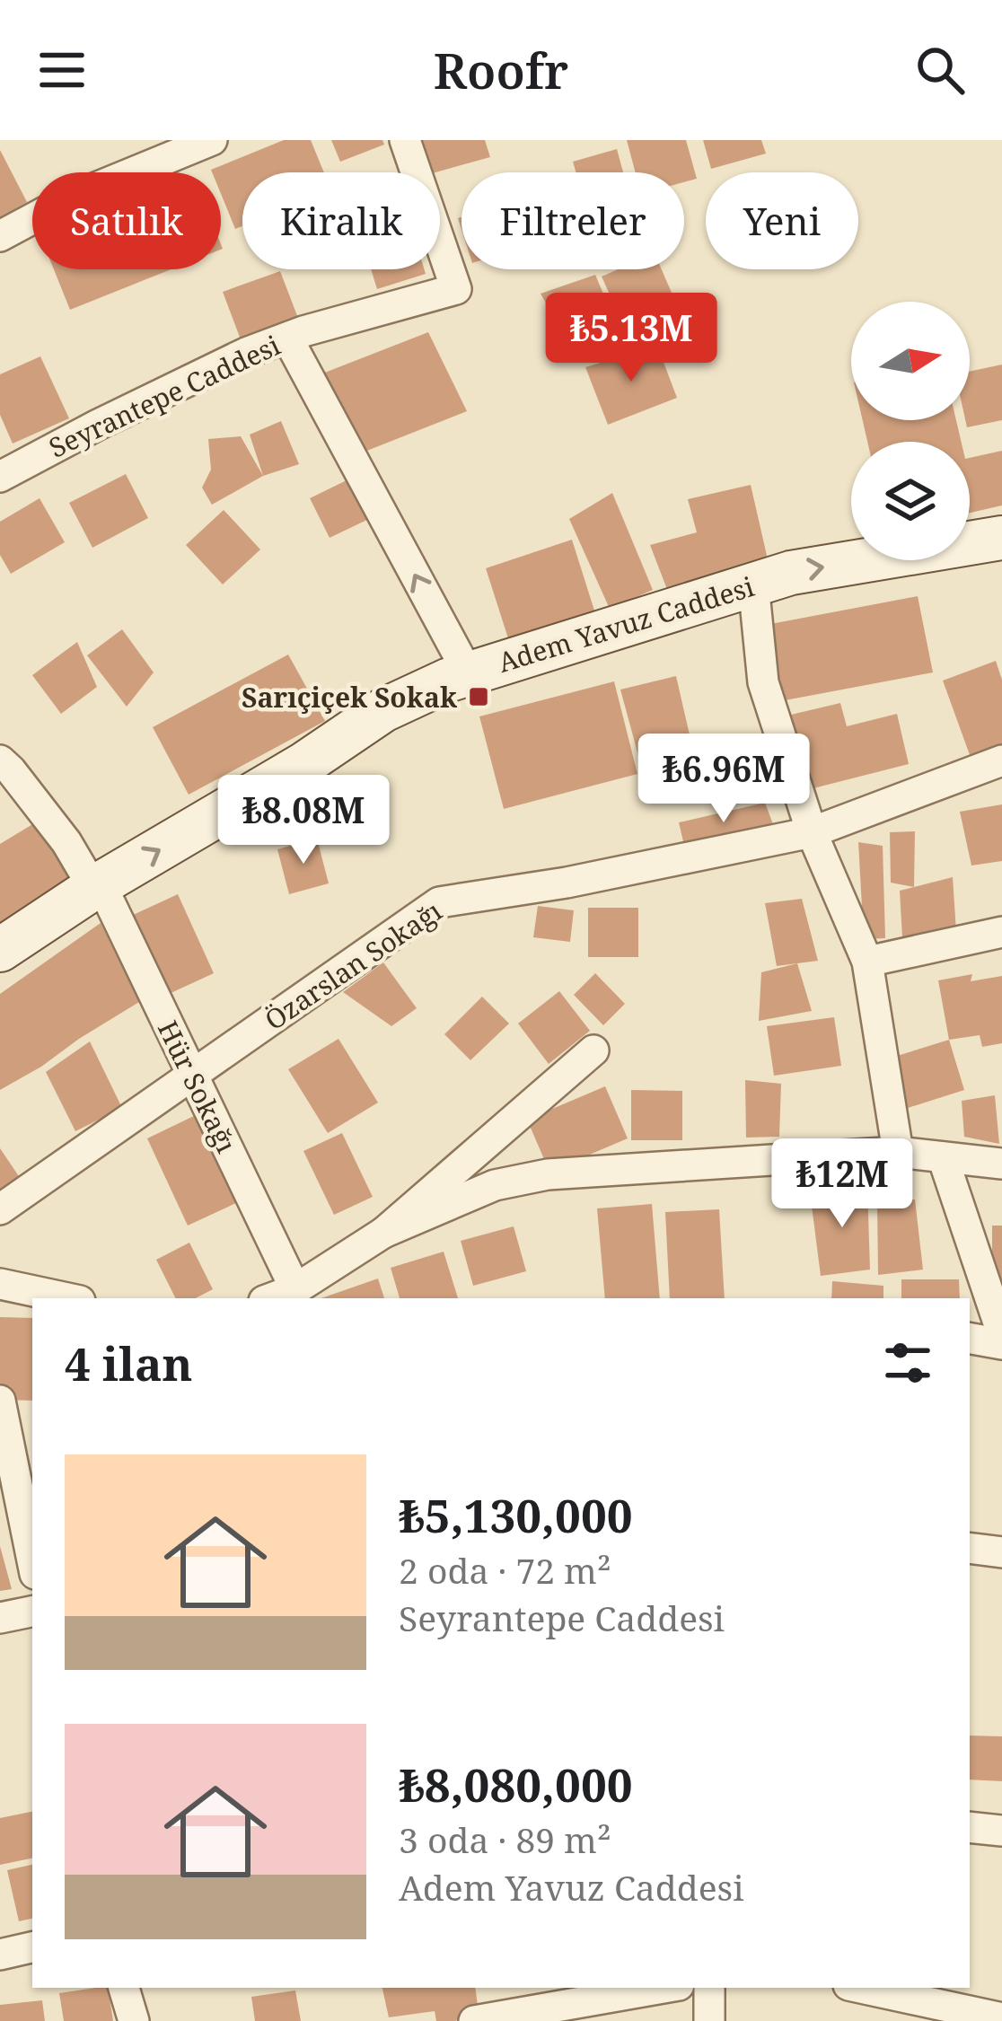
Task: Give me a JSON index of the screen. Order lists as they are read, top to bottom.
{
  "streets": {
    "main road": ["Adem Yavuz Caddesi"],
    "street": ["Seyrantepe Caddesi", "Özarslan Sokağı", "Hür Sokağı"]
  },
  "crossings": [
    ["Adem Yavuz Caddesi", "Hür Sokağı"],
    ["Özarslan Sokağı", "Hür Sokağı"]
  ],
  "one_way": ["Adem Yavuz Caddesi"],
  "places": {
    "transit": ["Sarıçiçek Sokak"]
  },
  "north": "right",
  "page": {
    "header": "Roofr",
    "chip": [
      "Satılık",
      "Kiralık",
      "Filtreler",
      "Yeni"
    ],
    "price": [
      "₺5.13M",
      "₺6.96M",
      "₺8.08M",
      "₺12M"
    ],
    "heading": "4 ilan",
    "list": [
      {
        "name": "₺5,130,000",
        "note": "2 oda · 72 m² · Seyrantepe Caddesi"
      },
      {
        "name": "₺8,080,000",
        "note": "3 oda · 89 m² · Adem Yavuz Caddesi"
      }
    ]
  }
}
